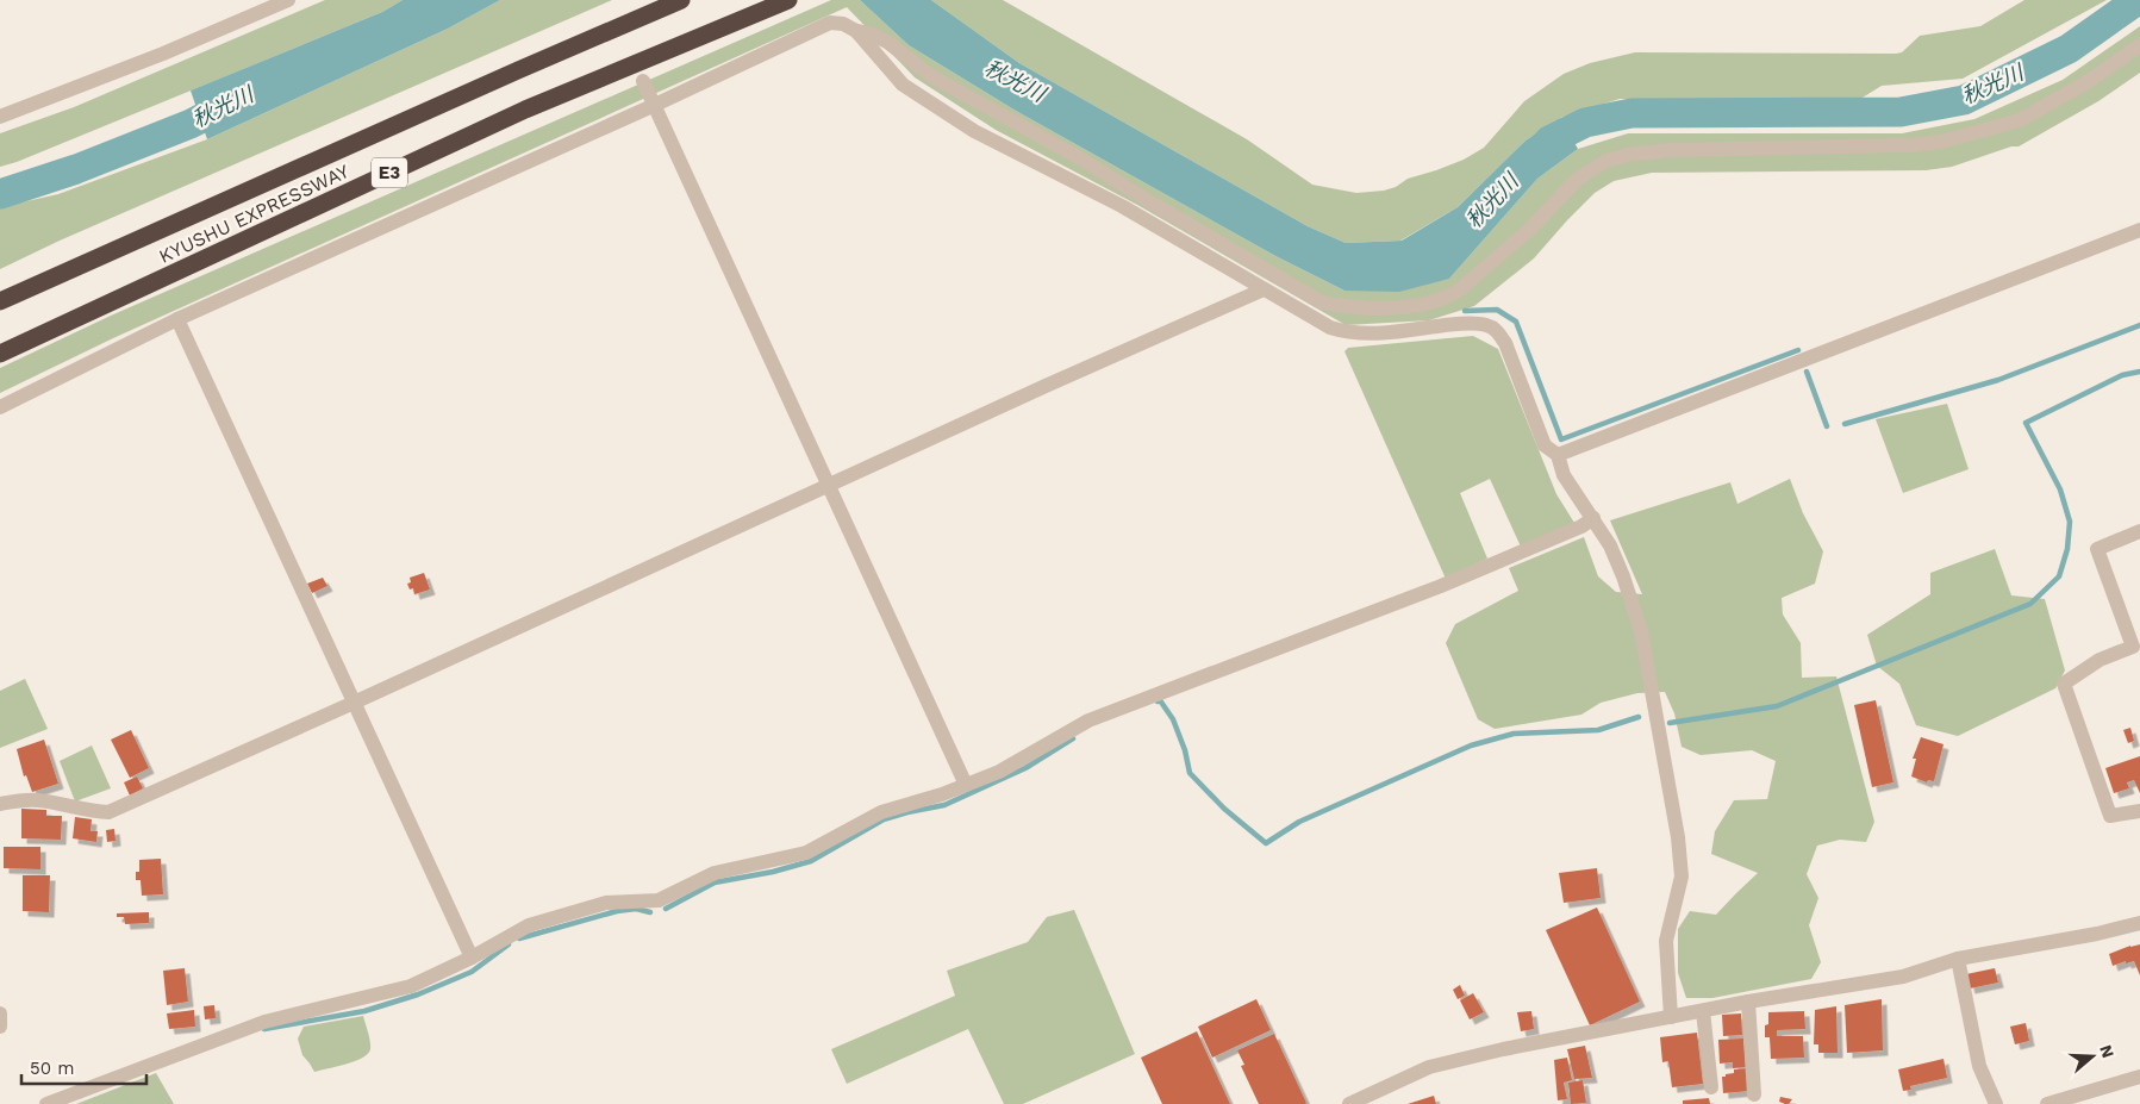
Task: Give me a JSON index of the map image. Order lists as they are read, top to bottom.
{
  "streets": {
    "highway": ["E3", "KYUSHU EXPRESSWAY"]
  },
  "water": ["秋光川"],
  "scale_bar": "50 m",
  "north": "right"
}
